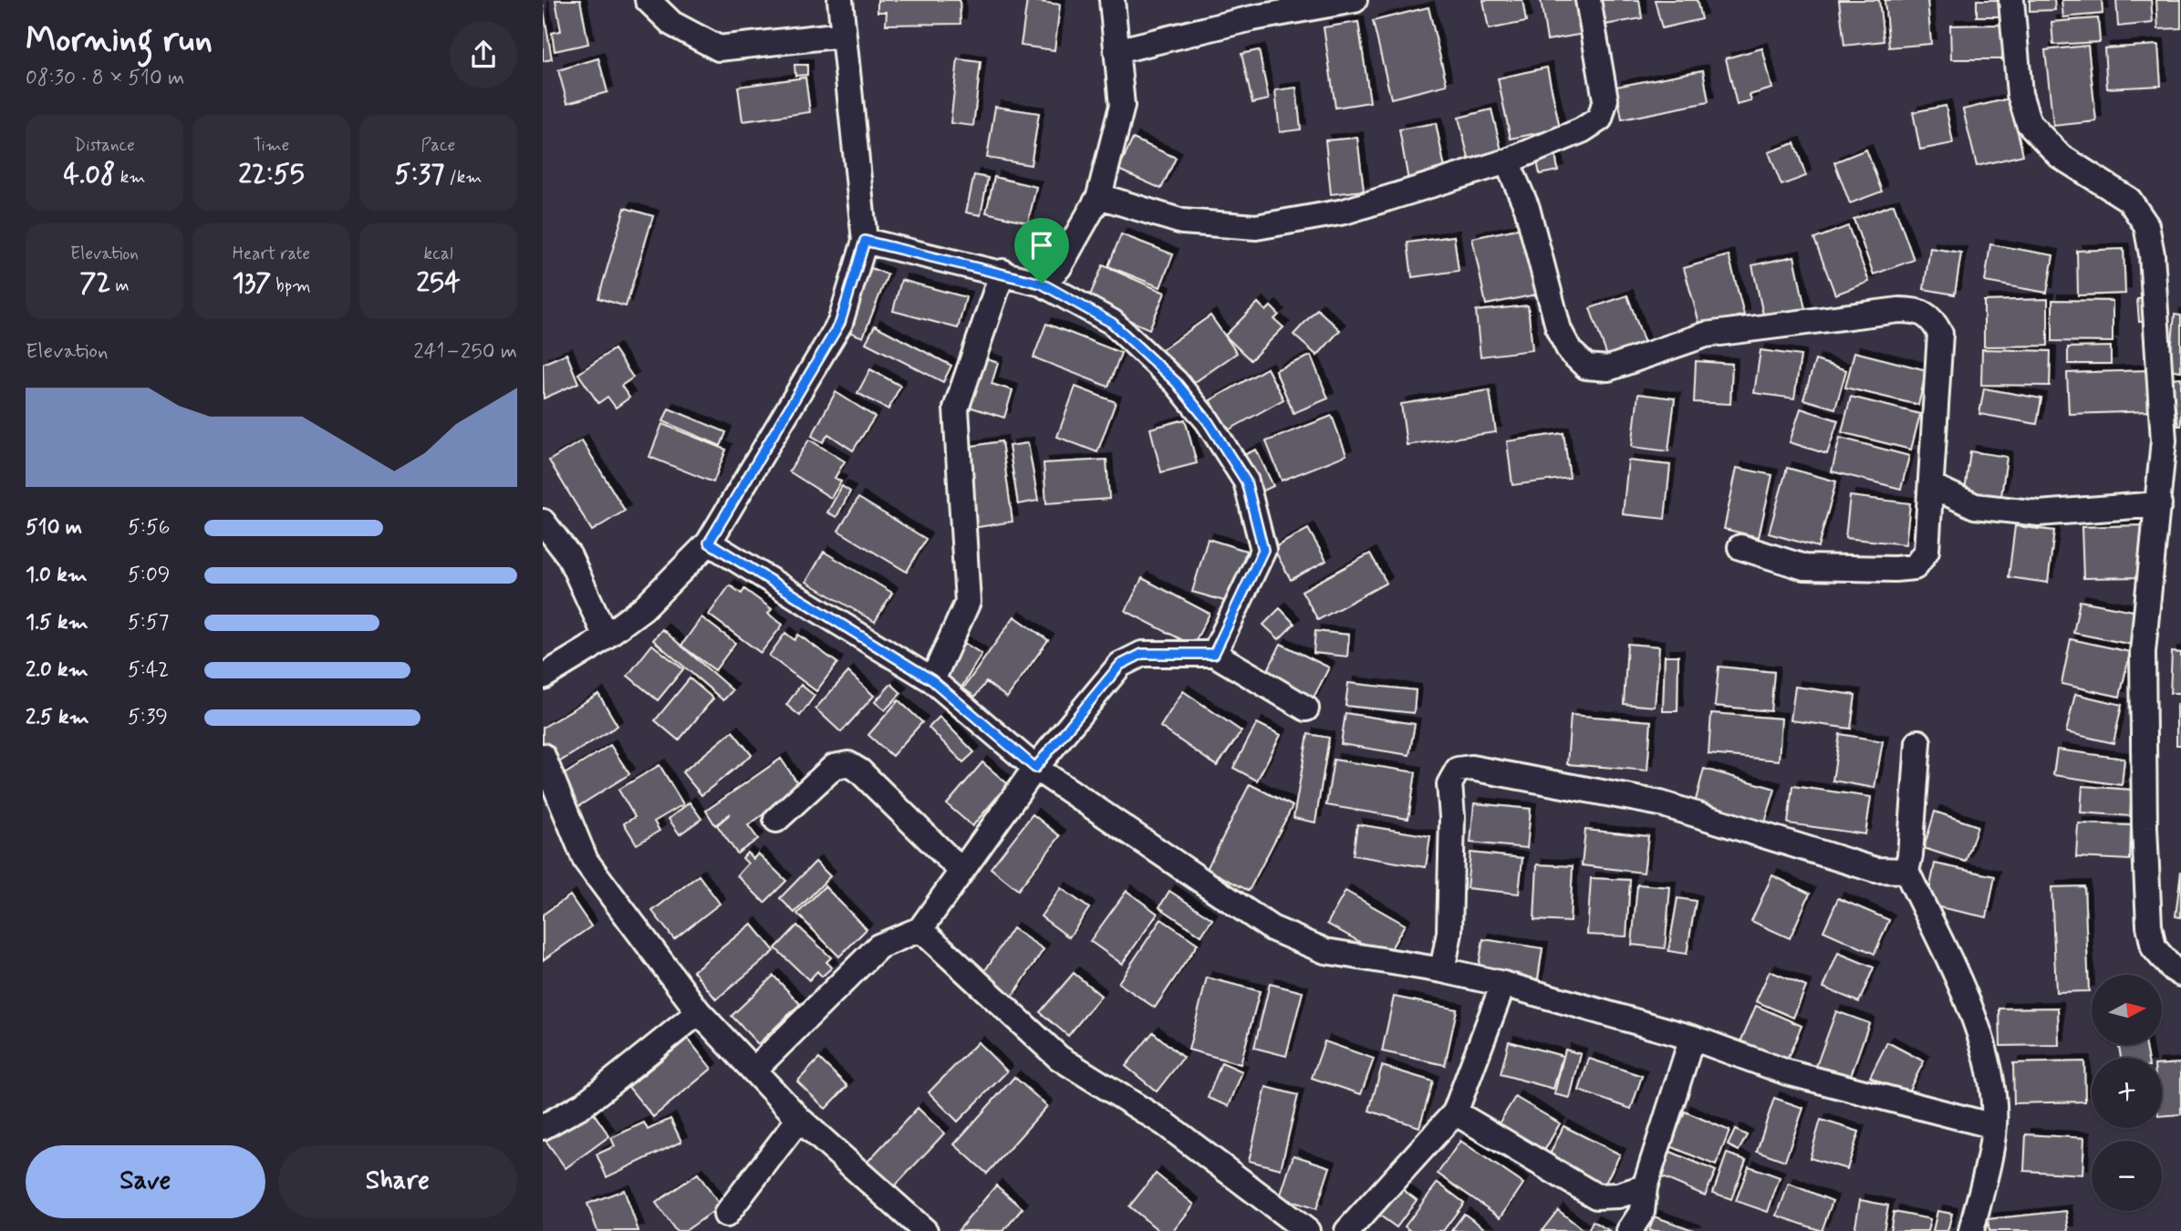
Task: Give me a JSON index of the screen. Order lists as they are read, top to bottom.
{
  "north": "right",
  "page": {
    "heading": ["Morning run", "08:30 · 8 × 510 m"],
    "stats": [
      ["Distance", "4.08 km"],
      ["Time", "22:55"],
      ["Pace", "5:37 /km"],
      ["Elevation", "72 m"],
      ["Heart rate", "137 bpm"],
      ["kcal", "254"]
    ],
    "chart": ["Elevation", "241–250 m"],
    "list": [
      {
        "name": "510 m",
        "note": "5:56"
      },
      {
        "name": "1.0 km",
        "note": "5:09"
      },
      {
        "name": "1.5 km",
        "note": "5:57"
      },
      {
        "name": "2.0 km",
        "note": "5:42"
      },
      {
        "name": "2.5 km",
        "note": "5:39"
      }
    ],
    "map_buttons": ["+", "−"],
    "buttons": ["Save", "Share"]
  }
}
